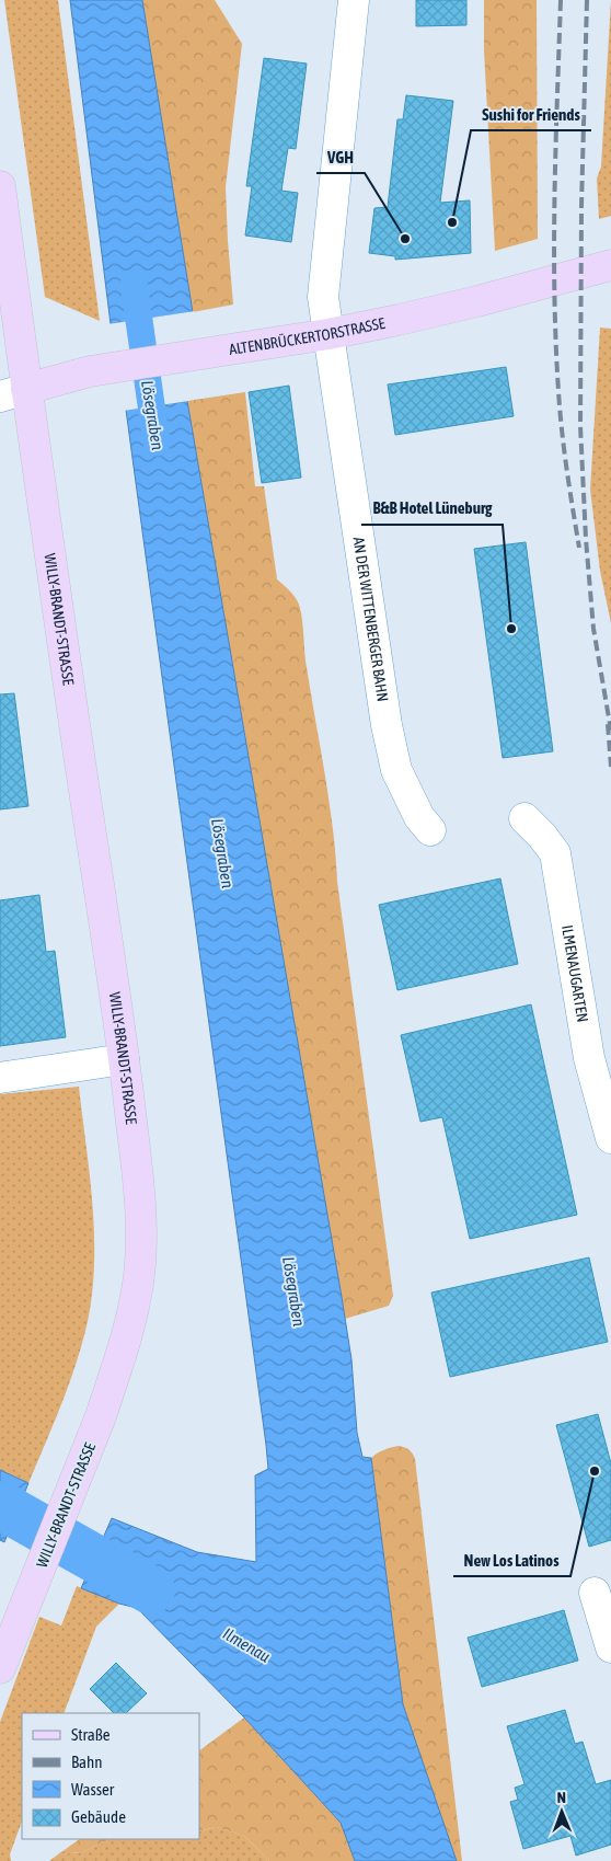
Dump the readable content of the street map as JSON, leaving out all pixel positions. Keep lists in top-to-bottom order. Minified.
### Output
{"streets":{"main road":["ALTENBRÜCKERTORSTRASSE","WILLY-BRANDT-STRASSE"],"street":["AN DER WITTENBERGER BAHN","ILMENAUGARTEN"]},"crossings":[["ALTENBRÜCKERTORSTRASSE","WILLY-BRANDT-STRASSE"],["ALTENBRÜCKERTORSTRASSE","AN DER WITTENBERGER BAHN"]],"water":["Lösegraben","Ilmenau"],"places":["Sushi for Friends","VGH","B&B Hotel Lüneburg","New Los Latinos"],"legend":["Straße","Bahn","Wasser","Gebäude"],"north":"top"}
